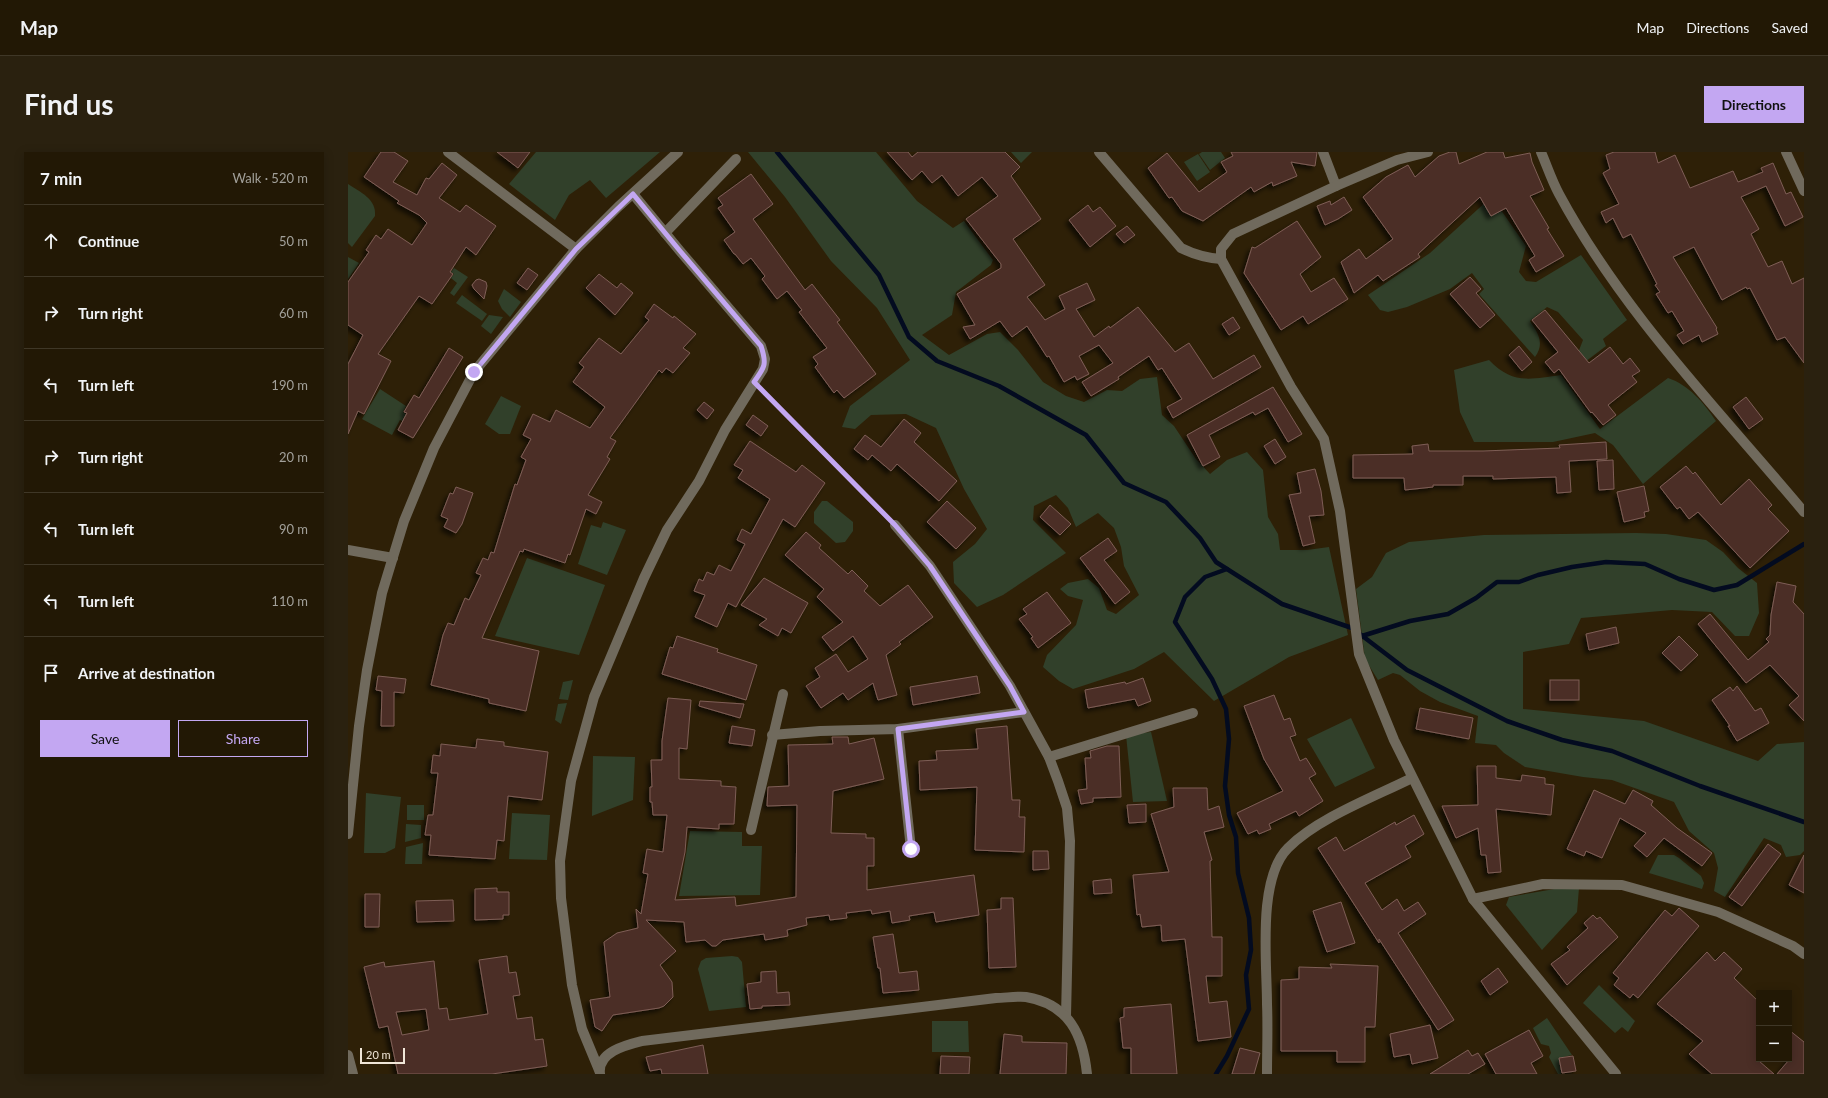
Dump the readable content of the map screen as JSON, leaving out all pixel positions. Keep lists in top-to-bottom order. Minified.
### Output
{"scale_bar":"20 m","page":{"header":"Map","nav":["Map","Directions","Saved"],"buttons":["Directions",["Save","Share"]],"title":"Find us","heading":["7 min","Walk · 520 m"],"list":[["Continue","50 m"],["Turn right","60 m"],["Turn left","190 m"],["Turn right","20 m"],["Turn left","90 m"],["Turn left","110 m"],"Arrive at destination"],"map_buttons":["+","−"],"scale":"20 m"}}
